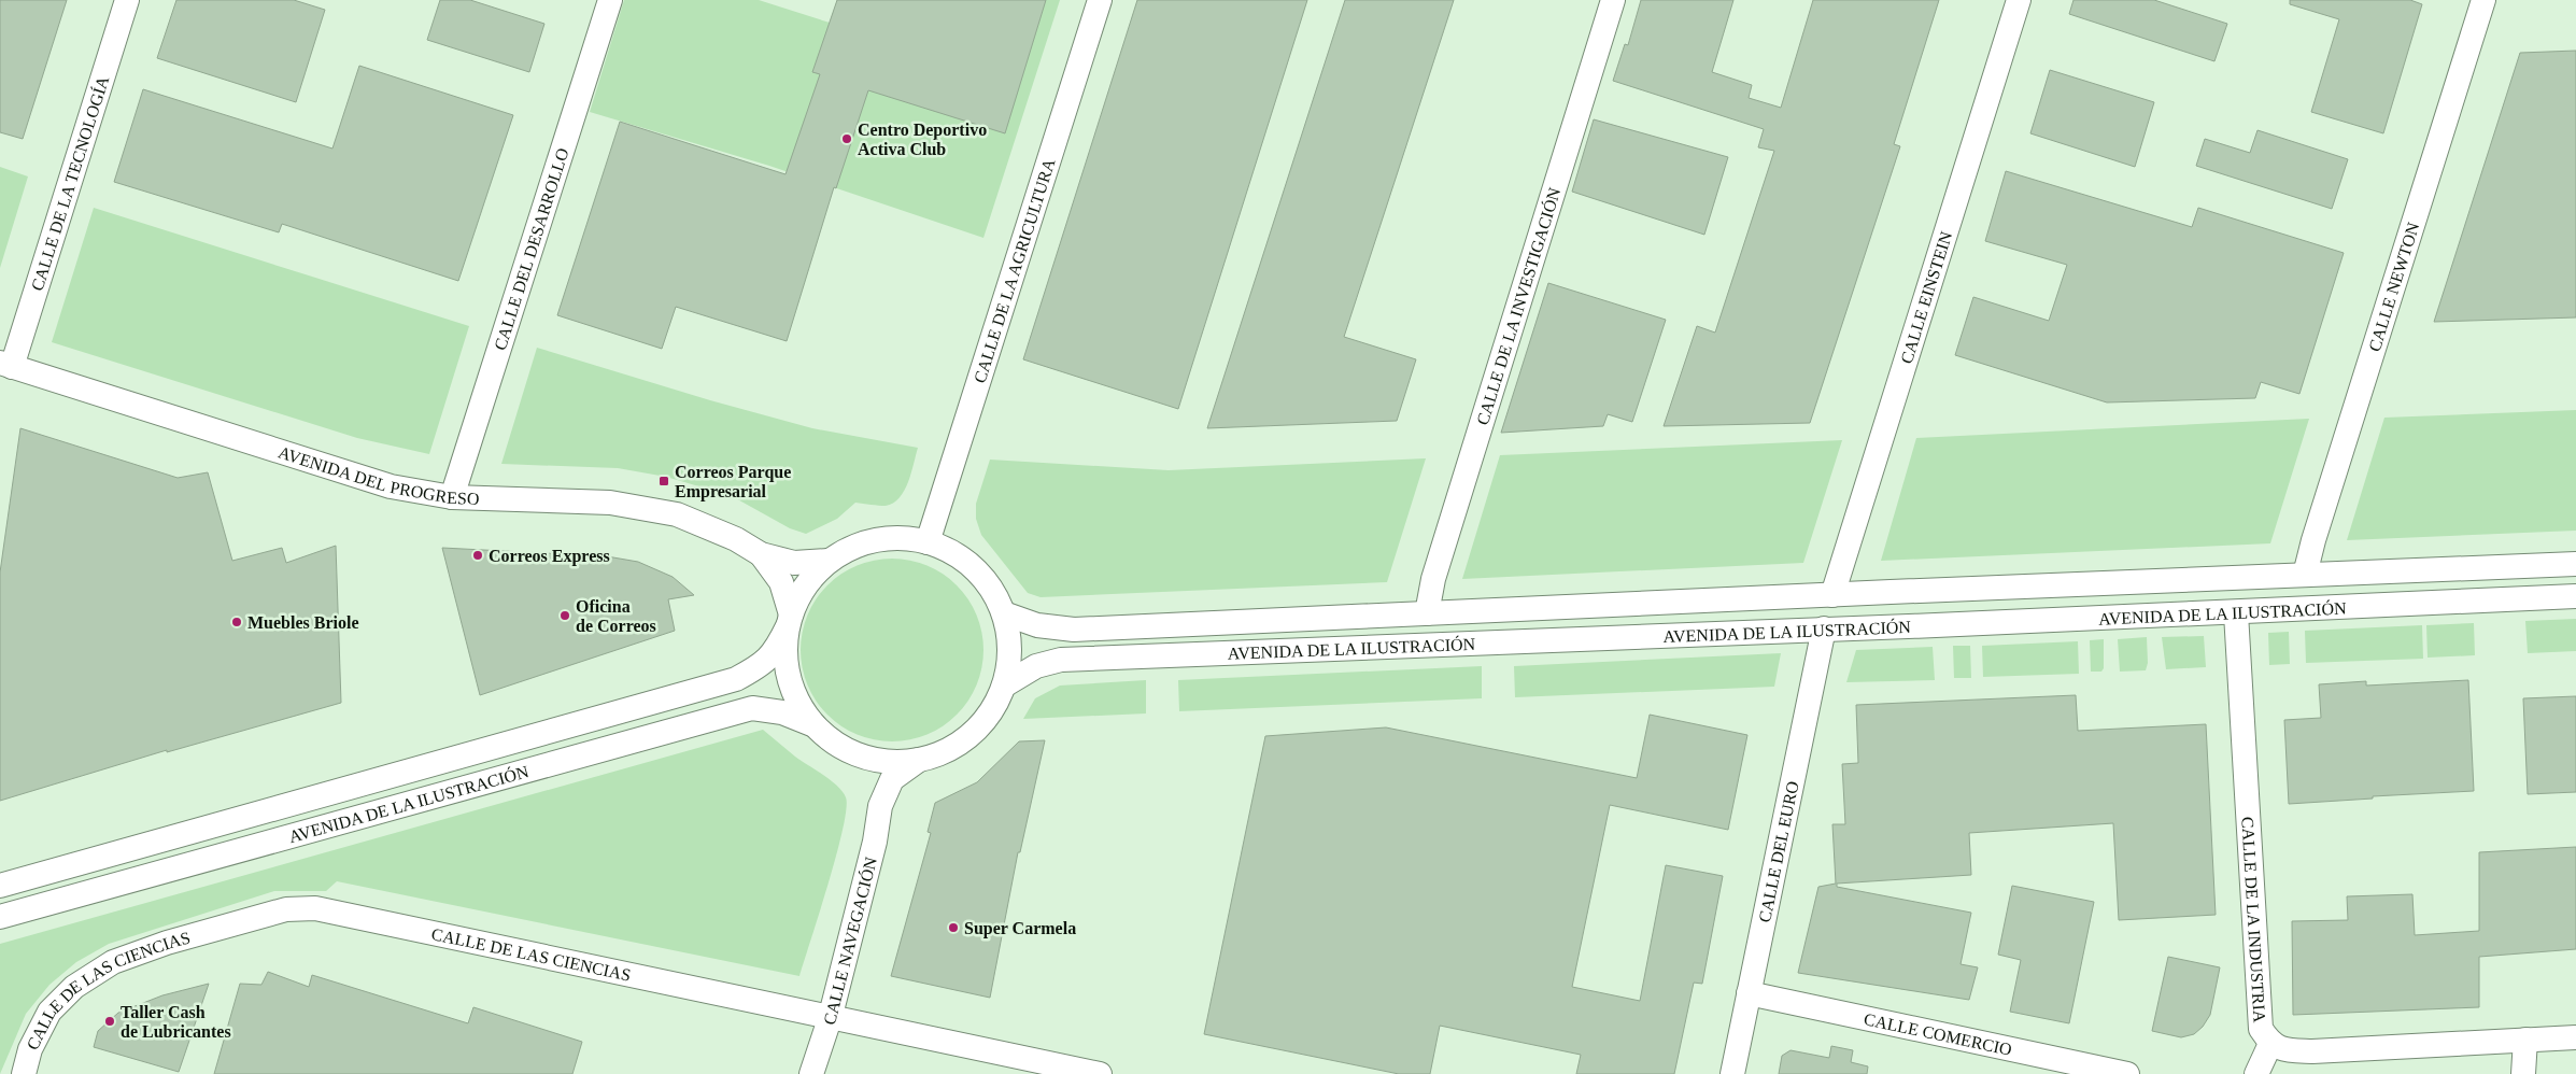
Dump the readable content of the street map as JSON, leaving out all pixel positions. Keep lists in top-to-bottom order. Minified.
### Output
{"streets":{"street":["CALLE DE LA TECNOLOGÍA","CALLE DEL DESARROLLO","CALLE DE LA AGRICULTURA","CALLE NEWTON","CALLE EINSTEIN","CALLE DE LA INVESTIGACIÓN","AVENIDA DEL PROGRESO","AVENIDA DE LA ILUSTRACIÓN","CALLE DEL EURO","CALLE DE LA INDUSTRIA","CALLE NAVEGACIÓN","CALLE DE LAS CIENCIAS","CALLE COMERCIO"]},"crossings":[["CALLE DE LA TECNOLOGÍA","AVENIDA DEL PROGRESO"],["CALLE DEL DESARROLLO","AVENIDA DEL PROGRESO"],["CALLE NEWTON","AVENIDA DE LA ILUSTRACIÓN"],["CALLE EINSTEIN","AVENIDA DE LA ILUSTRACIÓN"],["CALLE DE LA INVESTIGACIÓN","AVENIDA DE LA ILUSTRACIÓN"],["AVENIDA DEL PROGRESO","AVENIDA DE LA ILUSTRACIÓN"],["AVENIDA DE LA ILUSTRACIÓN","CALLE DEL EURO"],["AVENIDA DE LA ILUSTRACIÓN","CALLE DE LA INDUSTRIA"],["CALLE DEL EURO","CALLE COMERCIO"],["CALLE NAVEGACIÓN","CALLE DE LAS CIENCIAS"]],"places":{"other":["Centro Deportivo Activa Club","Correos Express","Oficina de Correos","Muebles Briole","Super Carmela","Taller Cash de Lubricantes"],"transit":["Correos Parque Empresarial"]}}
